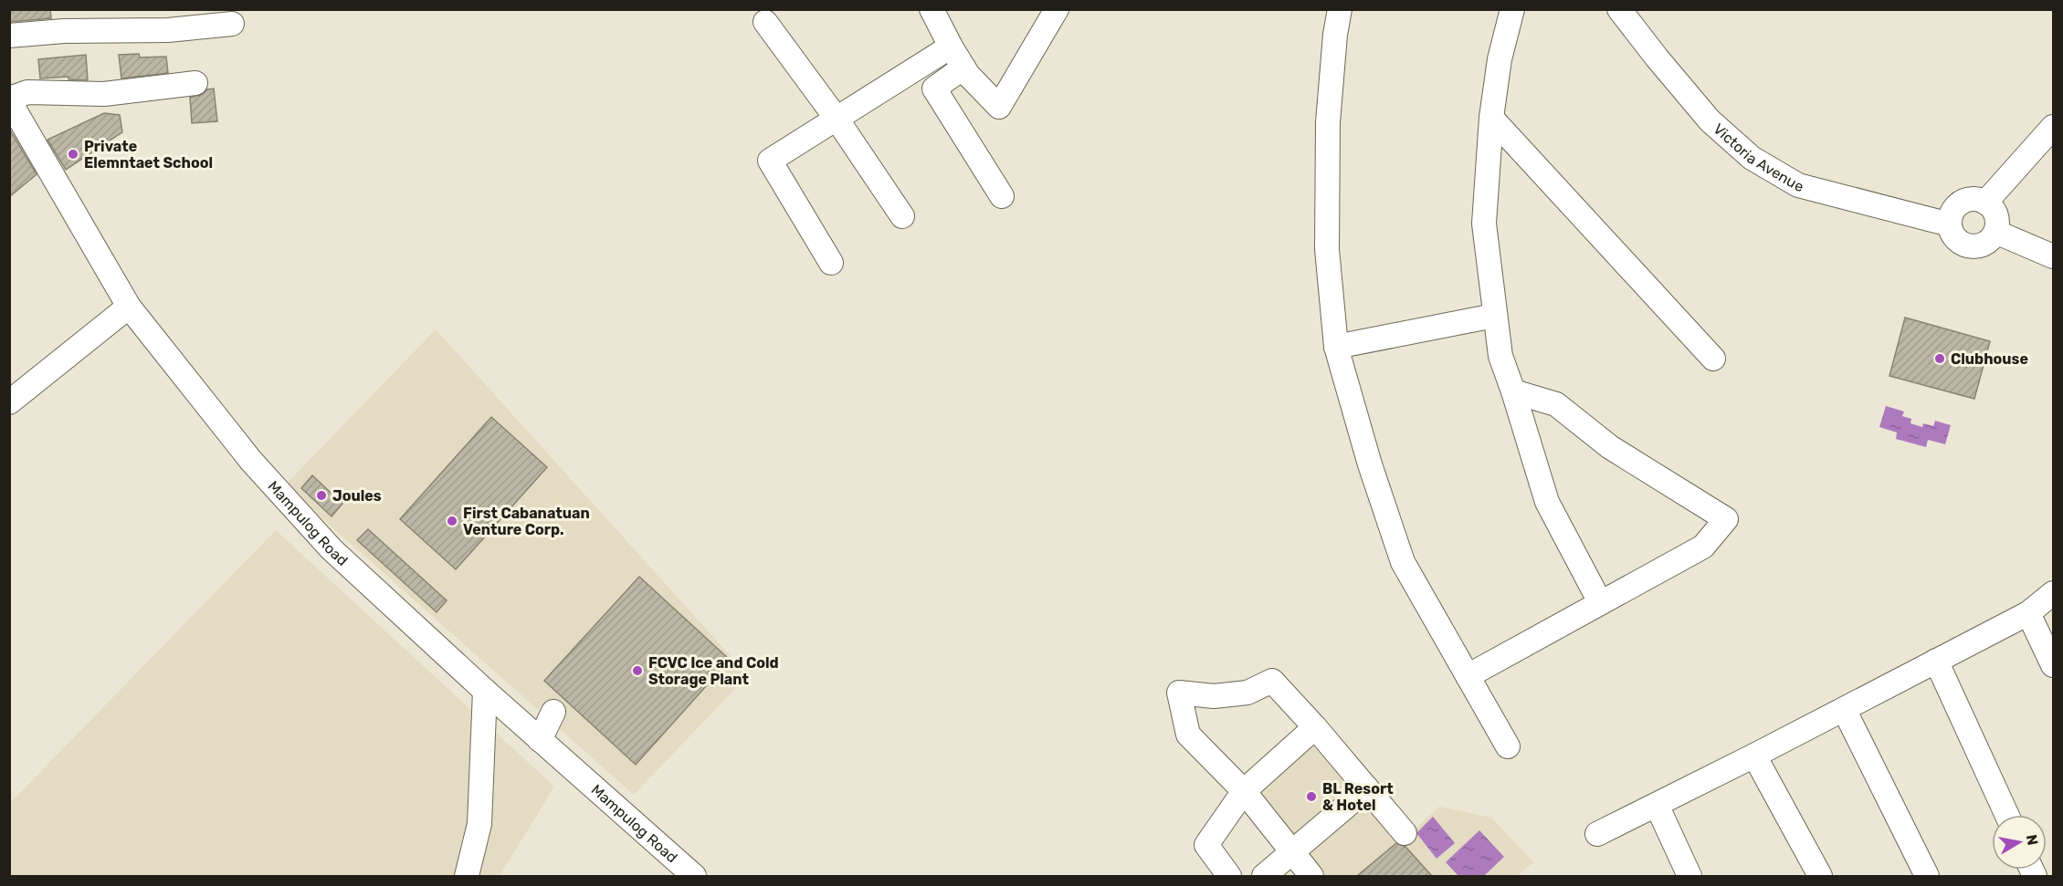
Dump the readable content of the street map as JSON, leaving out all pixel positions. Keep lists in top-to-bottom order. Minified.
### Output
{"streets":{"street":["Victoria Avenue","Mampulog Road"]},"places":["Private Elemntaet School","Clubhouse","Joules","First Cabanatuan Venture Corp.","FCVC Ice and Cold Storage Plant","BL Resort & Hotel"],"north":"right"}
